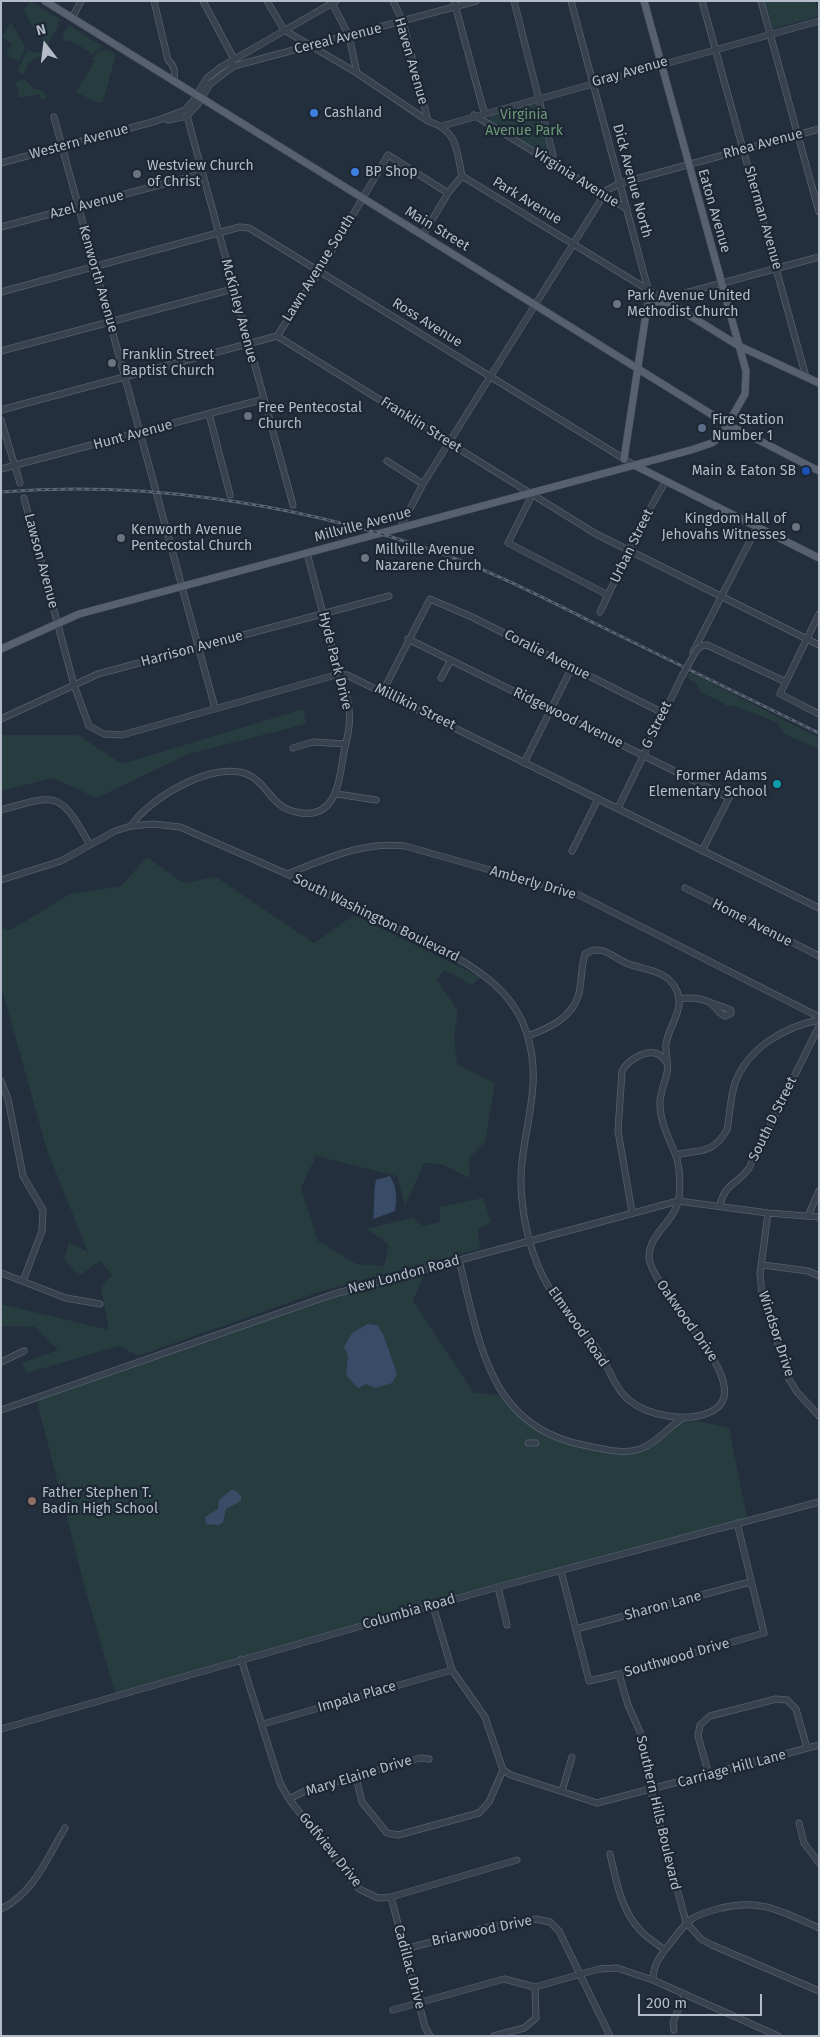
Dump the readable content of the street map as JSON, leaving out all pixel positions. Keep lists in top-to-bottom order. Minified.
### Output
{"streets":{"main road":["Dick Avenue North","Park Avenue","Eaton Avenue","Main Street","Ross Avenue","Millville Avenue"],"street":["Cereal Avenue","Haven Avenue","Gray Avenue","Western Avenue","Rhea Avenue","Virginia Avenue","Azel Avenue","Sherman Avenue","Lawn Avenue South","Kenworth Avenue","McKinley Avenue","Franklin Street","Hunt Avenue","Urban Street","Lawson Avenue","Harrison Avenue","Coralie Avenue","Hyde Park Drive","Millikin Street","Ridgewood Avenue","G Street","Amberly Drive","South Washington Boulevard","Home Avenue","South D Street","New London Road","Oakwood Drive","Elmwood Road","Windsor Drive","Sharon Lane","Columbia Road","Southwood Drive","Impala Place","Carriage Hill Lane","Mary Elaine Drive","Southern Hills Boulevard","Golfview Drive","Briarwood Drive","Cadillac Drive"]},"crossings":[["Cereal Avenue","Haven Avenue"],["Cereal Avenue","Western Avenue"],["Gray Avenue","Virginia Avenue"],["Gray Avenue","Dick Avenue North"],["Gray Avenue","Eaton Avenue"],["Gray Avenue","Sherman Avenue"],["Western Avenue","Main Street"],["Western Avenue","Kenworth Avenue"],["Western Avenue","McKinley Avenue"],["Rhea Avenue","Dick Avenue North"],["Rhea Avenue","Eaton Avenue"],["Rhea Avenue","Sherman Avenue"],["Virginia Avenue","Dick Avenue North"],["Dick Avenue North","Park Avenue"],["Dick Avenue North","Main Street"],["Dick Avenue North","Ross Avenue"],["Park Avenue","Eaton Avenue"],["Park Avenue","Sherman Avenue"],["Azel Avenue","Kenworth Avenue"],["Azel Avenue","McKinley Avenue"],["Eaton Avenue","Main Street"],["Eaton Avenue","Millville Avenue"],["Main Street","Lawn Avenue South"],["Main Street","Millville Avenue"],["Lawn Avenue South","Ross Avenue"],["Lawn Avenue South","Franklin Street"],["Kenworth Avenue","Ross Avenue"],["Kenworth Avenue","Hunt Avenue"],["Kenworth Avenue","Millville Avenue"],["Kenworth Avenue","Harrison Avenue"],["McKinley Avenue","Ross Avenue"],["McKinley Avenue","Hunt Avenue"],["Ross Avenue","Millville Avenue"],["Ross Avenue","Urban Street"],["Franklin Street","Millville Avenue"],["Franklin Street","Urban Street"],["Millville Avenue","Lawson Avenue"],["Millville Avenue","Hyde Park Drive"],["Harrison Avenue","Hyde Park Drive"],["Coralie Avenue","Ridgewood Avenue"],["Coralie Avenue","G Street"],["Hyde Park Drive","Millikin Street"],["Millikin Street","Ridgewood Avenue"],["Millikin Street","G Street"],["Ridgewood Avenue","G Street"],["Amberly Drive","South Washington Boulevard"],["South Washington Boulevard","New London Road"],["South Washington Boulevard","Elmwood Road"],["South D Street","New London Road"],["New London Road","Oakwood Drive"],["New London Road","Elmwood Road"],["New London Road","Windsor Drive"],["Oakwood Drive","Elmwood Road"],["Sharon Lane","Southwood Drive"],["Columbia Road","Golfview Drive"],["Southwood Drive","Southern Hills Boulevard"],["Impala Place","Golfview Drive"],["Carriage Hill Lane","Southern Hills Boulevard"],["Mary Elaine Drive","Golfview Drive"],["Golfview Drive","Cadillac Drive"],["Briarwood Drive","Cadillac Drive"]],"parks":["Virginia Avenue Park"],"places":["Cashland","BP Shop","Westview Church of Christ","Park Avenue United Methodist Church","Franklin Street Baptist Church","Free Pentecostal Church","Fire Station Number 1","Main & Eaton SB","Kingdom Hall of Jehovahs Witnesses","Kenworth Avenue Pentecostal Church","Millville Avenue Nazarene Church","Former Adams Elementary School","Father Stephen T. Badin High School"],"scale_bar":"200 m","north":"top"}
